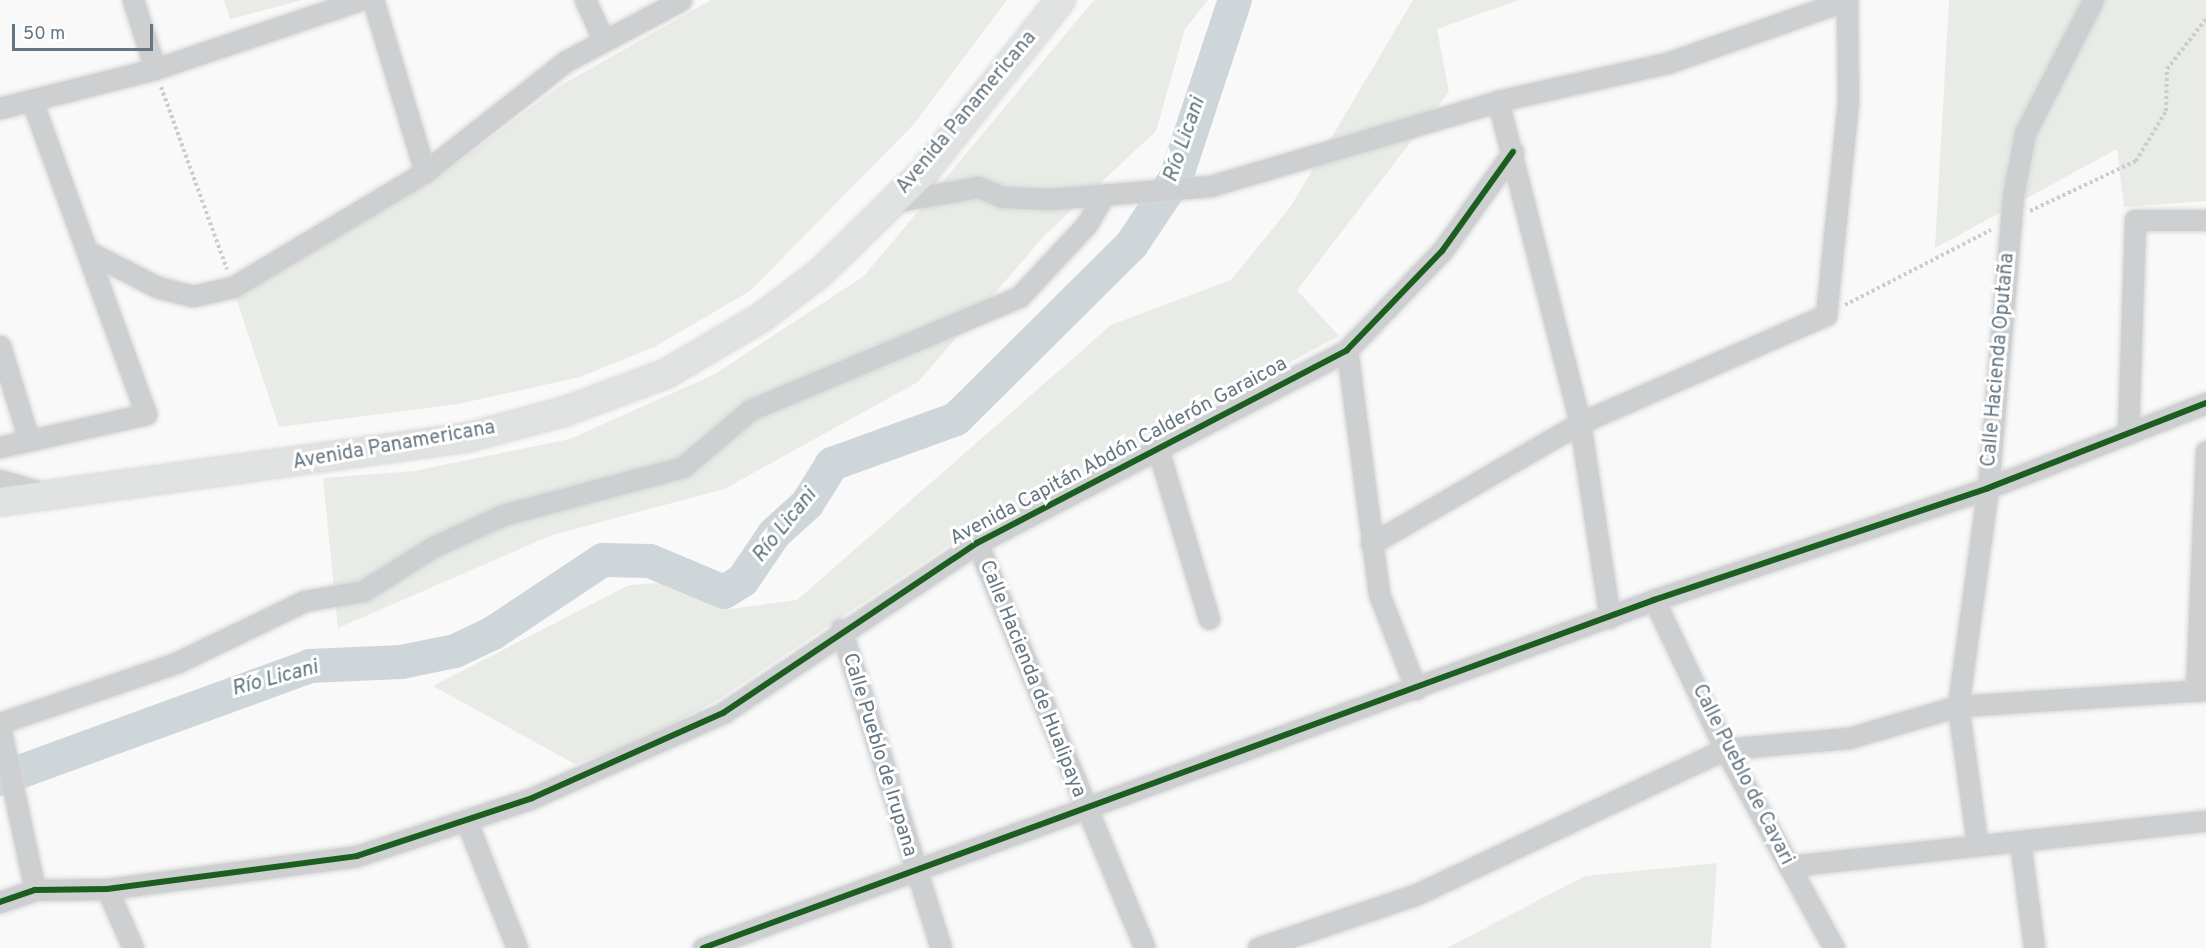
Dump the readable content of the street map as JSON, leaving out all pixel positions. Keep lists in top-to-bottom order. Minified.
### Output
{"streets":{"main road":["Avenida Panamericana"],"street":["Calle Hacienda Oputaña","Avenida Capitán Abdón Calderón Garaicoa","Calle Hacienda de Hualipaya","Calle Pueblo de Irupana","Calle Pueblo de Cavari"]},"crossings":[["Avenida Capitán Abdón Calderón Garaicoa","Calle Hacienda de Hualipaya"],["Avenida Capitán Abdón Calderón Garaicoa","Calle Pueblo de Irupana"]],"water":["Río Licani"],"scale_bar":"50 m"}
